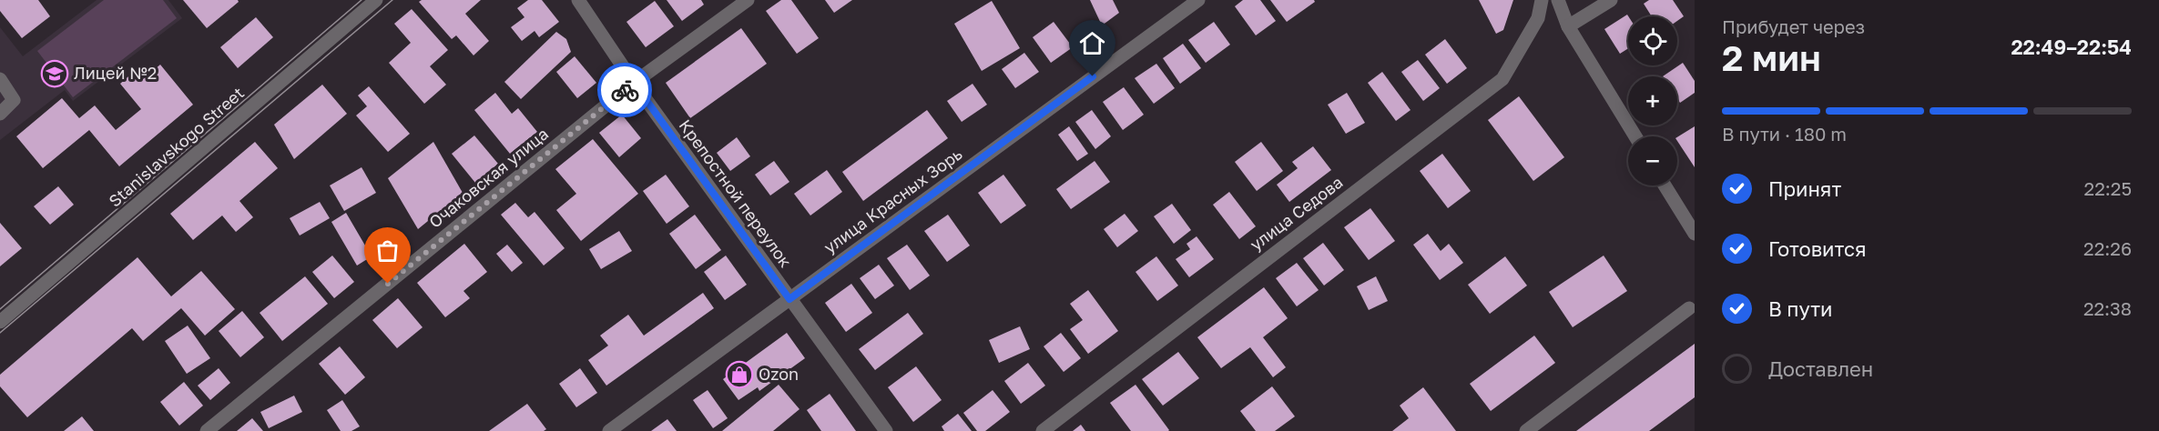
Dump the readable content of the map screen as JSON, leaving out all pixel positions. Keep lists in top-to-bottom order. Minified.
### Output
{"streets":{"street":["Stanislavskogo Street","Очаковская улица","Крепостной переулок","улица Красных Зорь","улица Седова"]},"crossings":[["Очаковская улица","Крепостной переулок"],["Крепостной переулок","улица Красных Зорь"]],"places":{"school or university":["Лицей №2"],"shop":["Ozon"]},"page":{"heading":["2 мин","Прибудет через","22:49–22:54"],"map_buttons":["+","−"],"bar":"В пути · 180 m","list":[["Принят","22:25"],["Готовится","22:26"],["В пути","22:38"],"Доставлен"]}}
